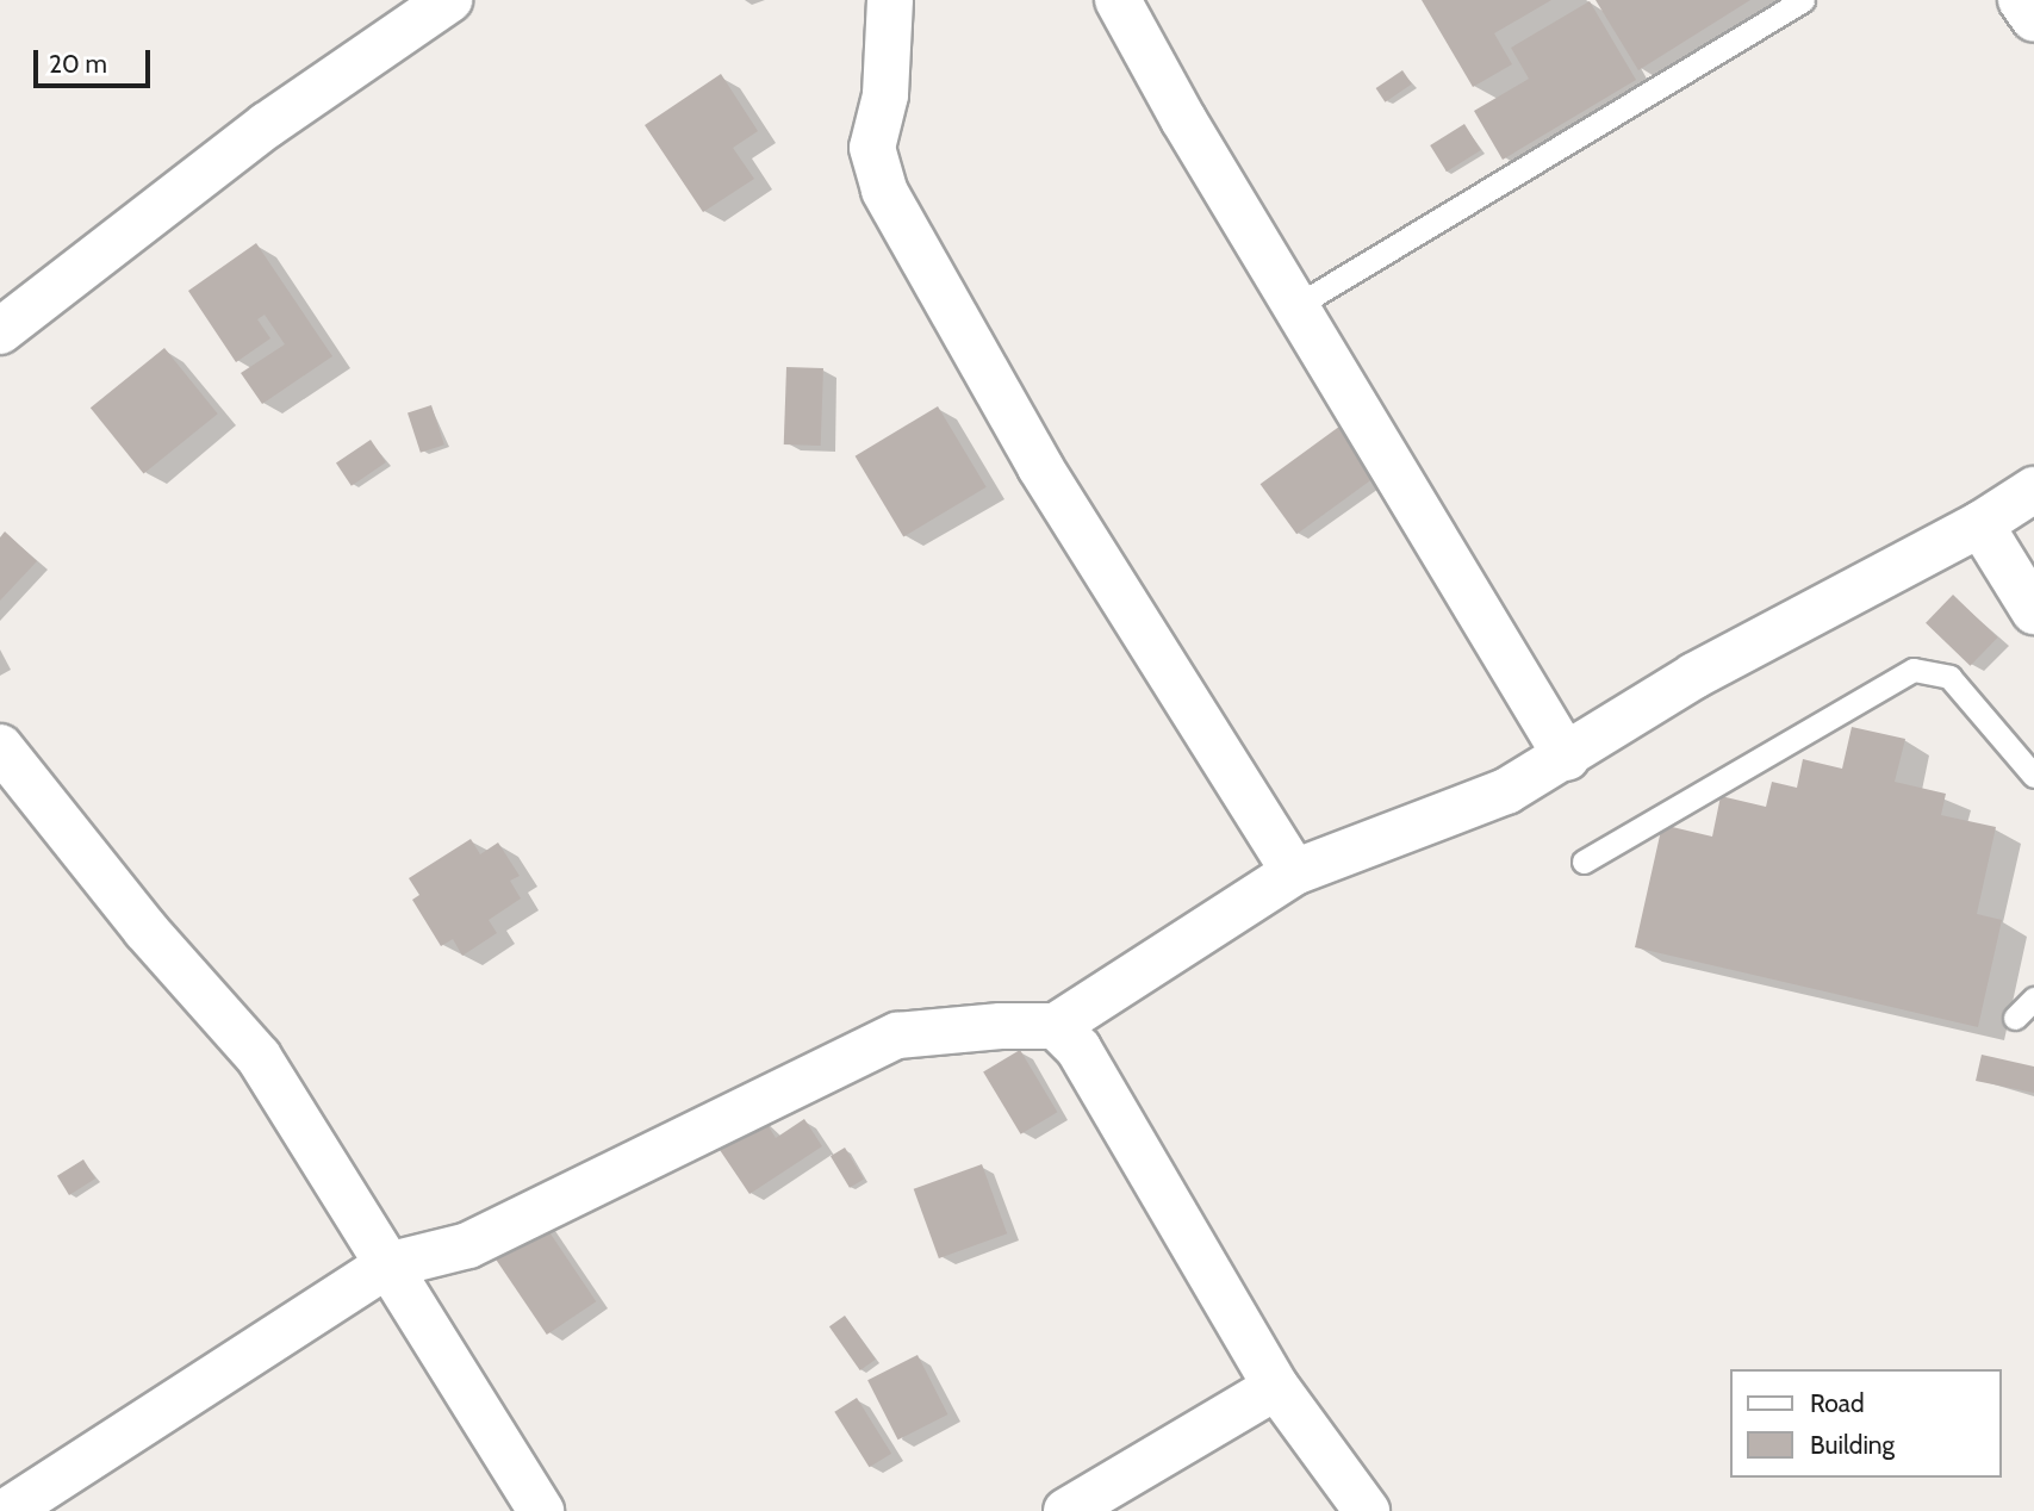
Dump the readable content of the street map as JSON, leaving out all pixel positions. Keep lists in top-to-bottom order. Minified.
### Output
{"legend":["Road","Building"],"scale_bar":"20 m"}
